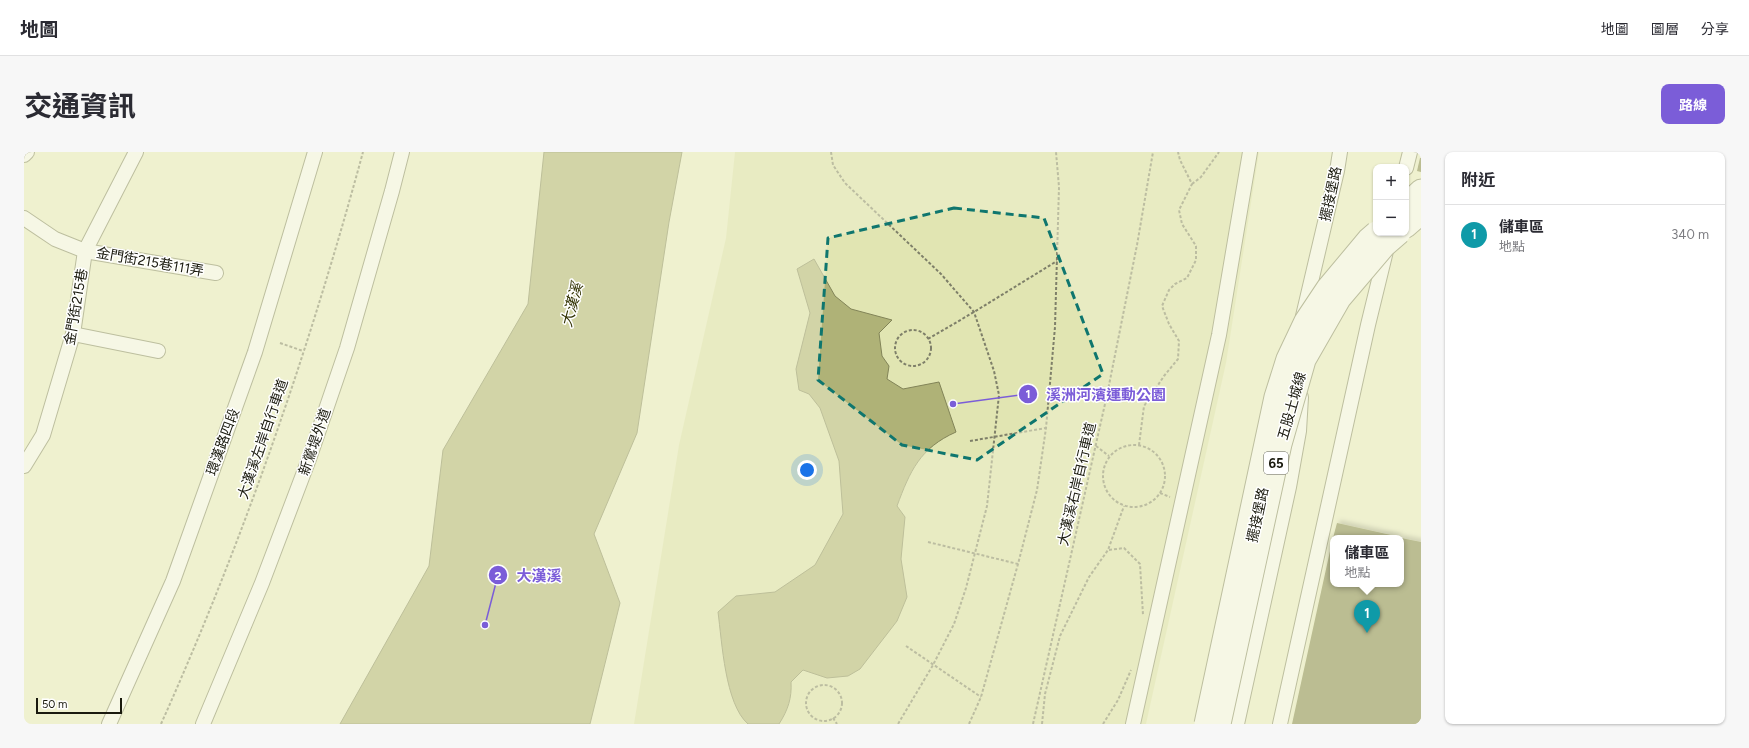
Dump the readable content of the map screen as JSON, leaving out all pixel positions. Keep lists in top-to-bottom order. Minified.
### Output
{"streets":{"highway":["五股土城線","65"],"street":["擺接堡路","金門街215巷111弄","金門街215巷","環漢路四段","新鶯堤外道"],"path":["大漢溪左岸自行車道","大漢溪右岸自行車道"]},"crossings":[["金門街215巷111弄","金門街215巷"]],"water":["大漢溪"],"places":["溪洲河濱運動公園","大漢溪"],"scale_bar":"50 m","page":{"header":"地圖","nav":["地圖","圖層","分享"],"title":"交通資訊","buttons":"路線","heading":"附近","map_buttons":["+","−"],"list":[{"mark":"1","name":"儲車區","note":"地點","value":"340 m"}],"popup":["儲車區","地點"],"pins":"1","scale":"50 m"}}
